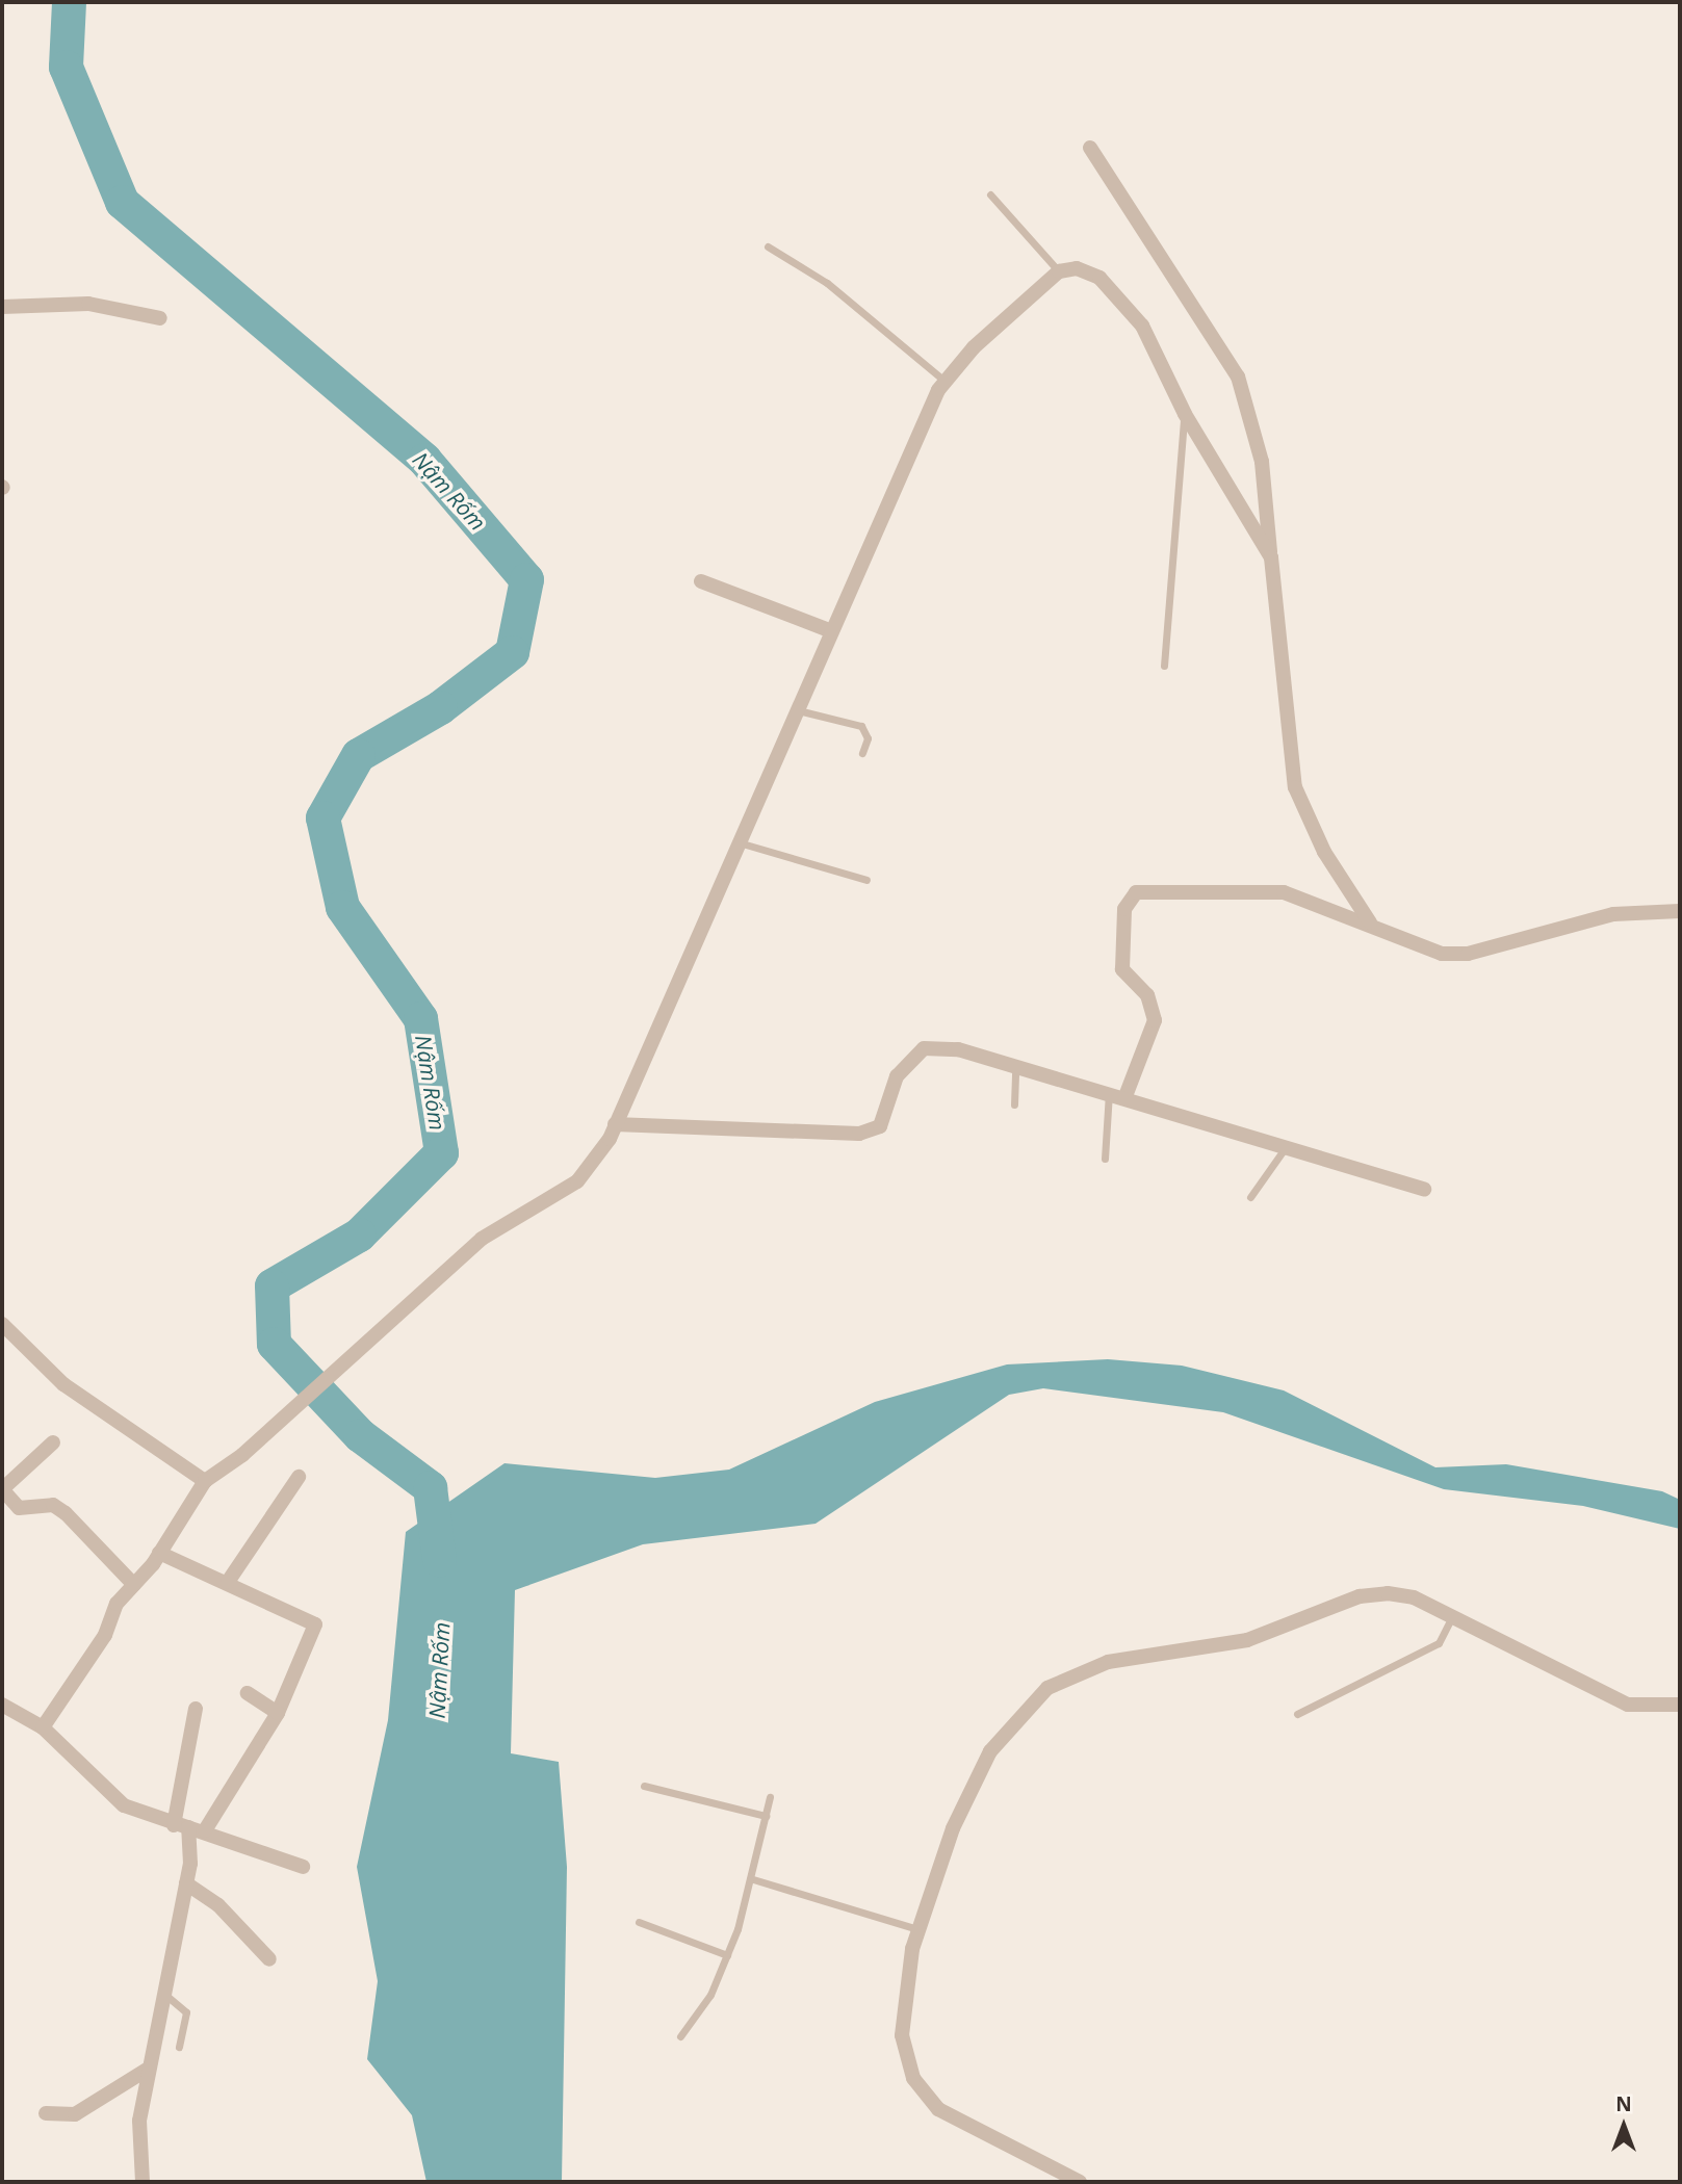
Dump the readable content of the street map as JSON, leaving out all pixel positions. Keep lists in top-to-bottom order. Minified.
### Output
{"water":["Nậm Rốm"],"north":"top"}
